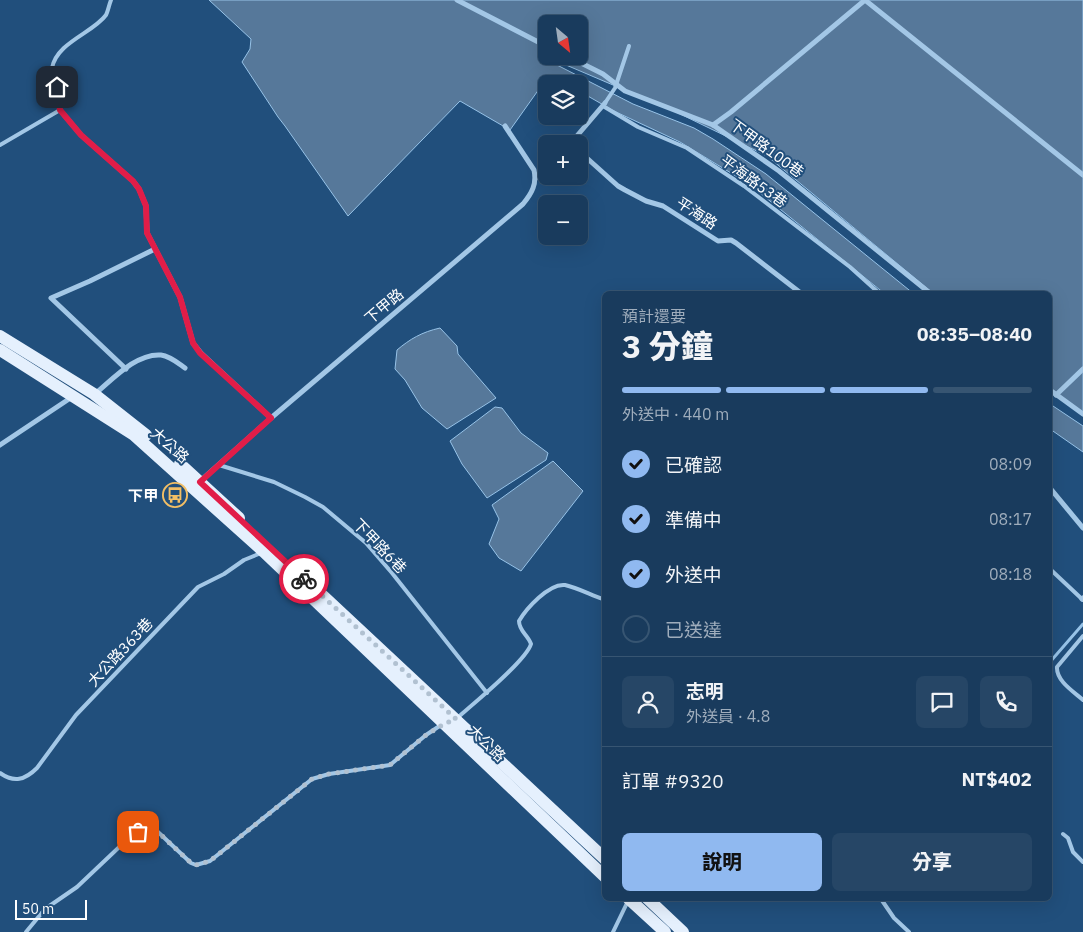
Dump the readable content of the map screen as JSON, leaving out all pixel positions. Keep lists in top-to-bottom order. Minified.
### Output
{"streets":{"main road":["大公路"],"street":["下甲路100巷","平海路","下甲路"],"lane":["平海路53巷","下甲路6巷","大公路363巷"]},"crossings":[["下甲路","大公路"],["下甲路","下甲路6巷"],["大公路","大公路363巷"]],"places":{"bus stop":["下甲"]},"scale_bar":"50 m","north":"bottom right","page":{"map_buttons":["+","−"],"heading":["3 分鐘","預計還要","08:35–08:40"],"panel":["志明","外送員 · 4.8","訂單 #9320","NT$402"],"bar":"外送中 · 440 m","list":[["已確認","08:09"],["準備中","08:17"],["外送中","08:18"],"已送達"],"buttons":["說明","分享"],"scale":"50 m"}}
